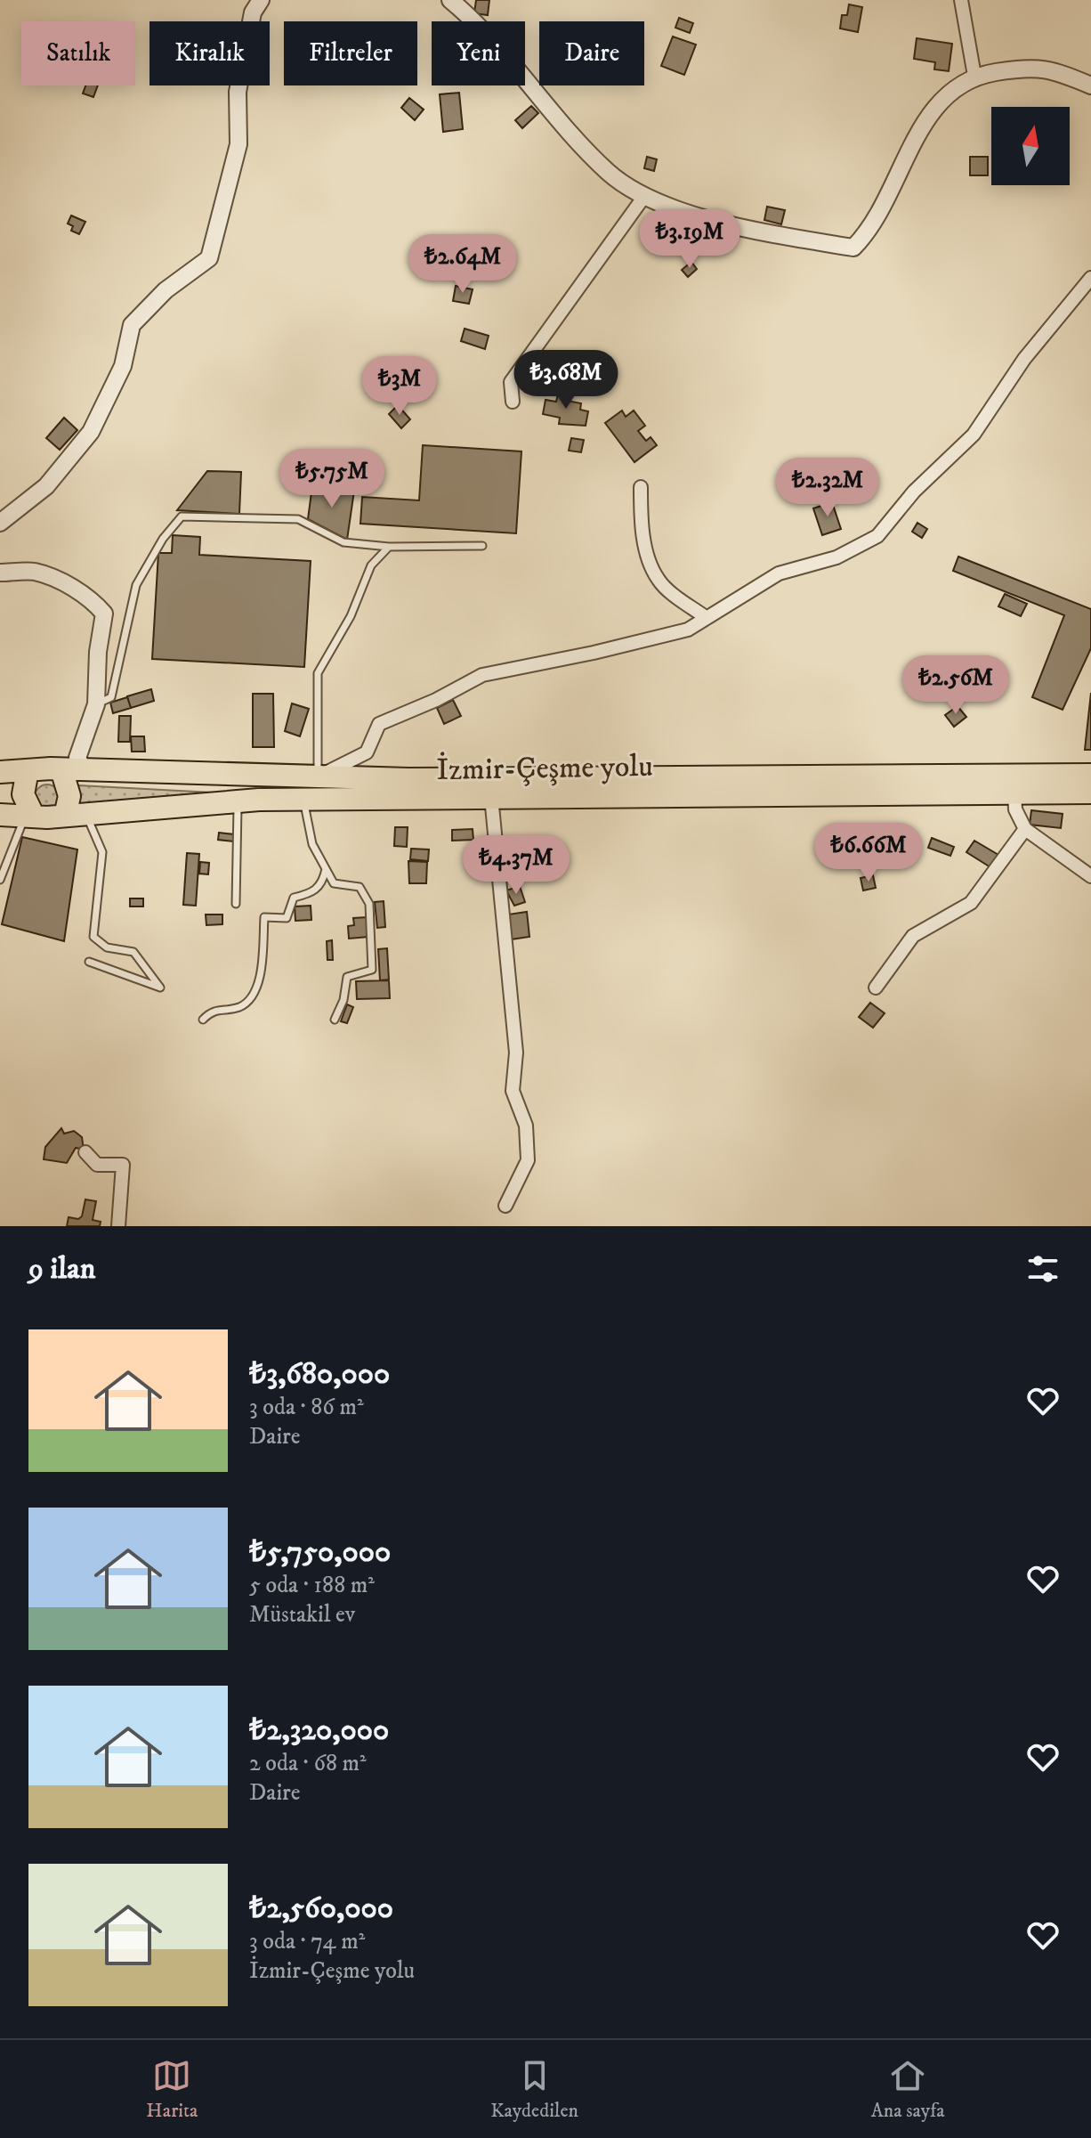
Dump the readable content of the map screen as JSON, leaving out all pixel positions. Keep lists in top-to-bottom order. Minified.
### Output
{"streets":{"highway":["İzmir-Çeşme yolu"]},"north":"top","page":{"chip":["Satılık","Kiralık","Filtreler","Yeni","Daire"],"price":["₺3.19M","₺2.64M","₺3.68M","₺3M","₺5.75M","₺2.32M","₺2.56M","₺6.66M","₺4.37M"],"heading":"9 ilan","list":[{"name":"₺3,680,000","note":"3 oda · 86 m² · Daire"},{"name":"₺5,750,000","note":"5 oda · 188 m² · Müstakil ev"},{"name":"₺2,320,000","note":"2 oda · 68 m² · Daire"},{"name":"₺2,560,000","note":"3 oda · 74 m² · İzmir-Çeşme yolu"}],"tabs":["Harita","Kaydedilen","Ana sayfa"]}}
